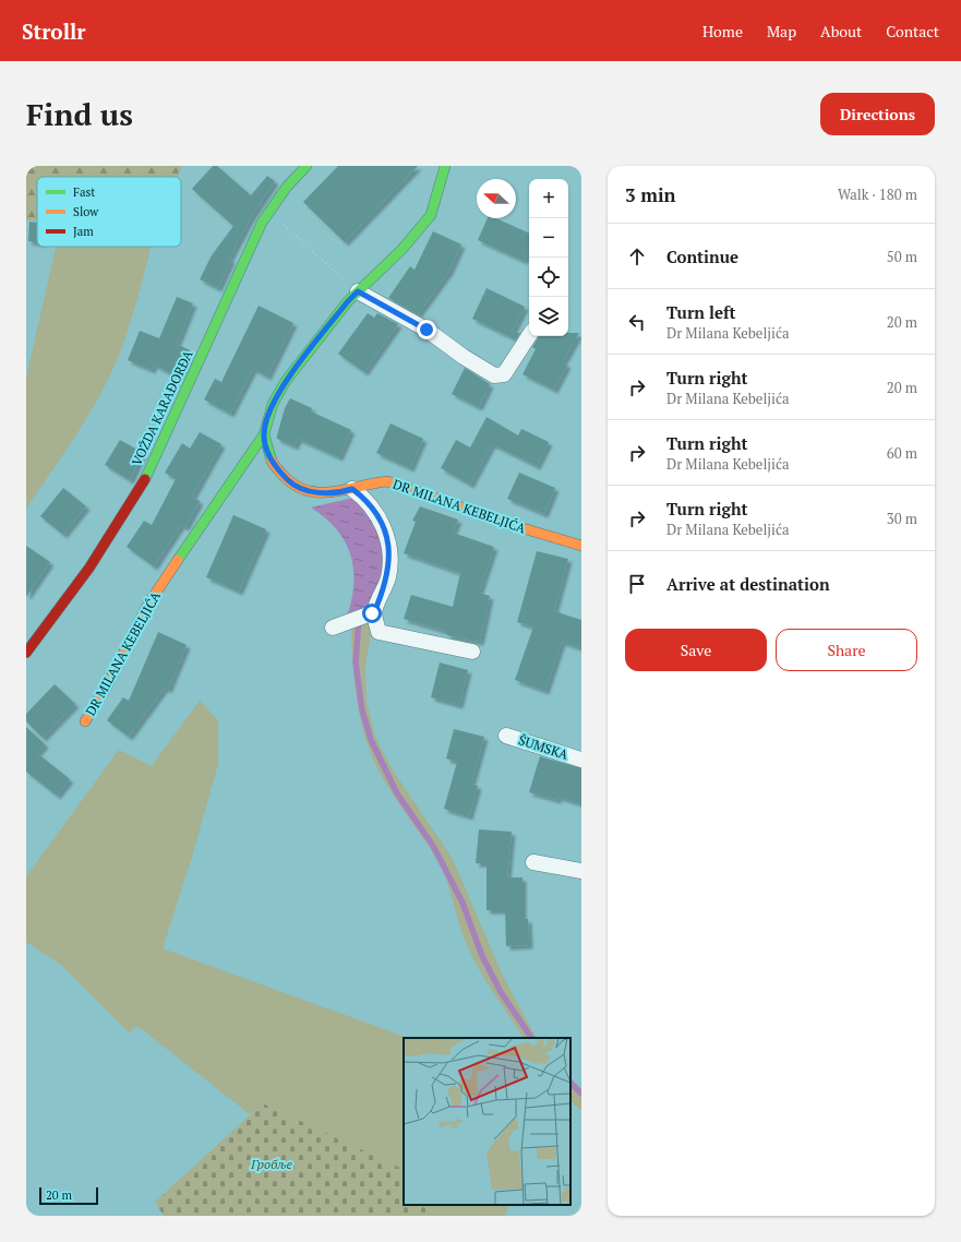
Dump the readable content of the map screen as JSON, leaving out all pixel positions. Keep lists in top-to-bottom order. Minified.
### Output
{"streets":{"street":["VOŽDA KARAĐORĐA","DR MILANA KEBELJIĆA","ŠUMSKA"]},"parks":["Гробље"],"legend":["Fast","Slow","Jam"],"scale_bar":"20 m","north":"left","page":{"header":"Strollr","nav":["Home","Map","About","Contact"],"buttons":["Directions",["Save","Share"]],"title":"Find us","heading":["3 min","Walk · 180 m"],"map_buttons":["+","−"],"list":[["Continue","50 m"],["Turn left","Dr Milana Kebeljića","20 m"],["Turn right","Dr Milana Kebeljića","20 m"],["Turn right","Dr Milana Kebeljića","60 m"],["Turn right","Dr Milana Kebeljića","30 m"],"Arrive at destination"],"scale":"20 m"}}
